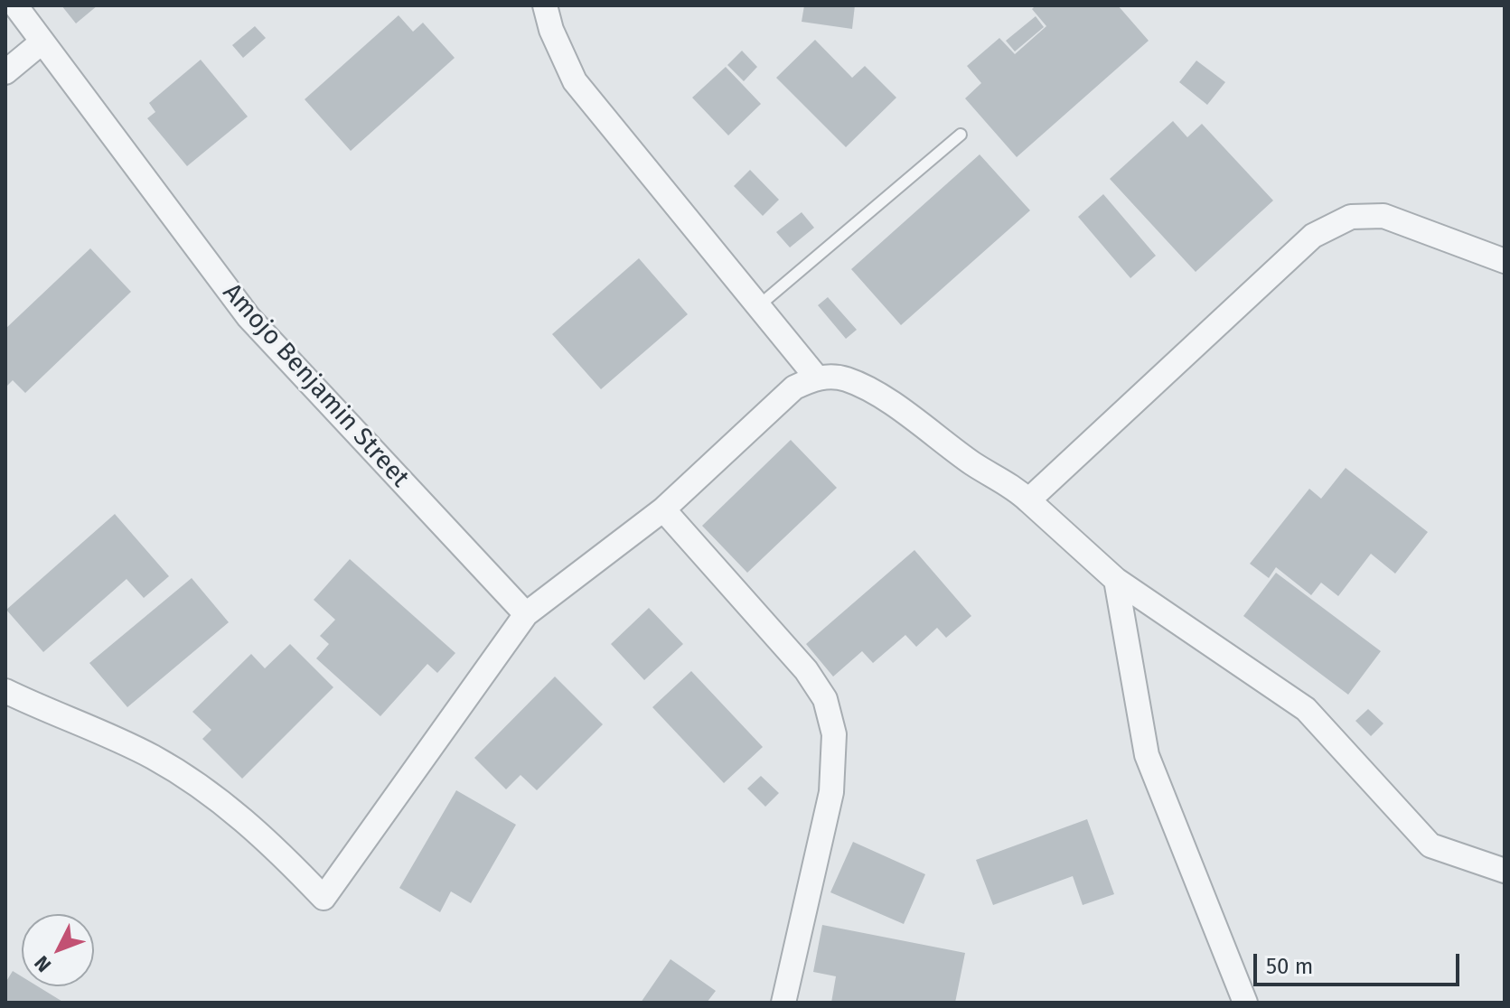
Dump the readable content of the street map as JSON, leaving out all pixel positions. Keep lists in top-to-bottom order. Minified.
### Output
{"streets":{"street":["Amojo Benjamin Street"]},"scale_bar":"50 m","north":"bottom left"}
